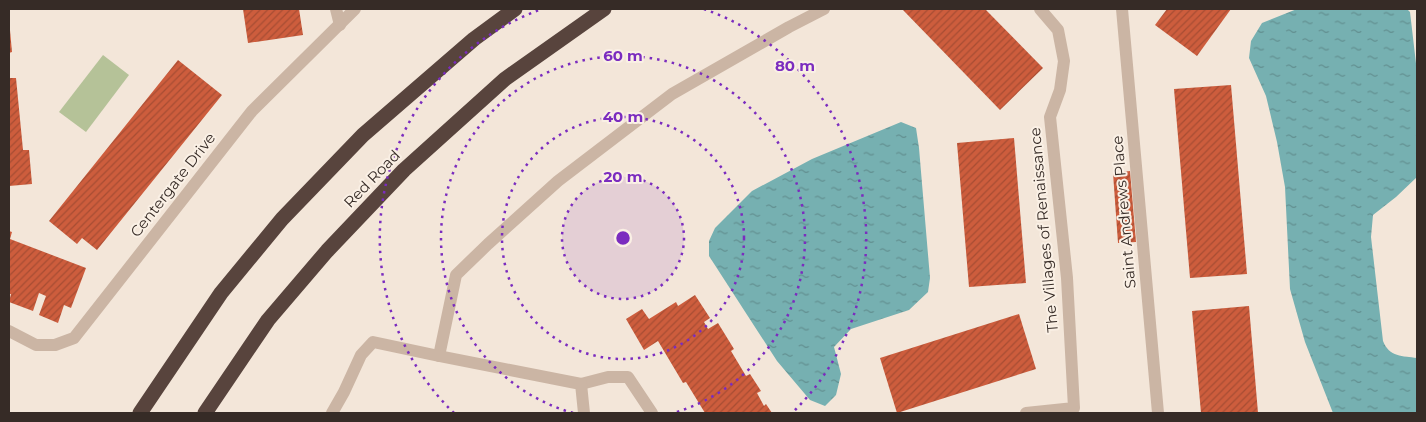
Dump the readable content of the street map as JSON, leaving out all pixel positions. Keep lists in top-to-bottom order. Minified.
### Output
{"streets":{"highway":["Red Road"],"street":["Centergate Drive","Saint Andrews Place","The Villages of Renaissance"]},"rings":["60 m","80 m","40 m","20 m"]}
